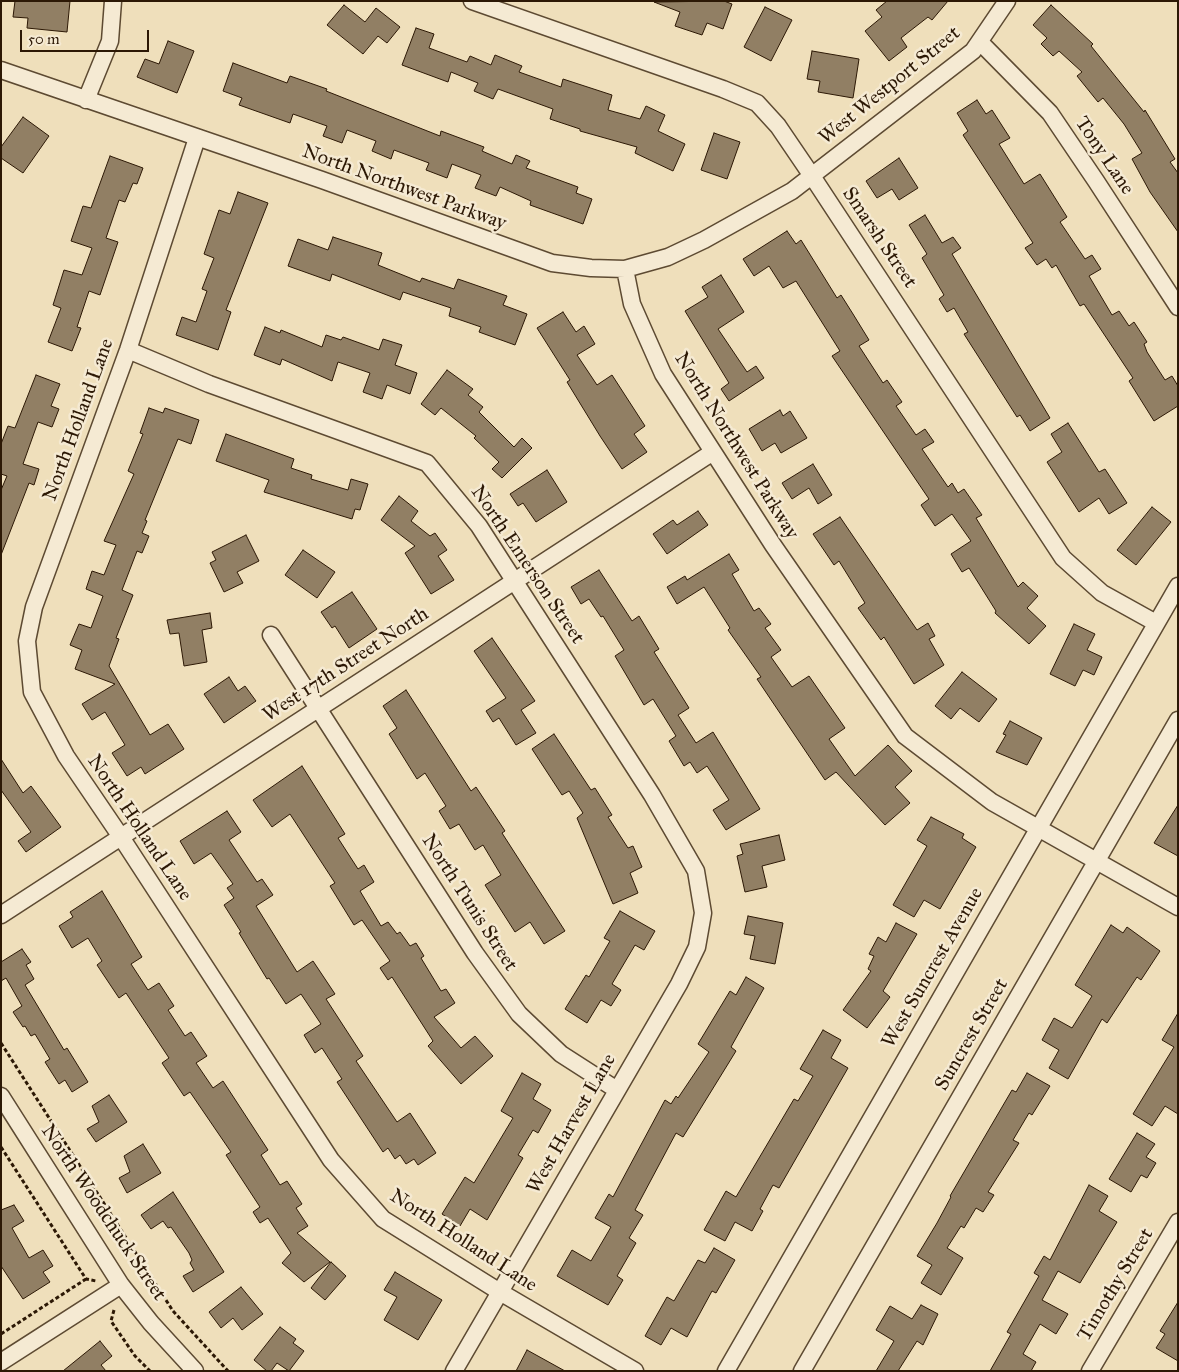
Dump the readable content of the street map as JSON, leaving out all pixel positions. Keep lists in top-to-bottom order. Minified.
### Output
{"streets":{"street":["West Westport Street","Tony Lane","North Northwest Parkway","Smarsh Street","North Holland Lane","North Emerson Street","West 17th Street North","North Tunis Street","West Suncrest Avenue","Suncrest Street","West Harvest Lane","North Woodchuck Street","Timothy Street"]},"crossings":[["West Westport Street","Tony Lane"],["West Westport Street","North Northwest Parkway"],["West Westport Street","Smarsh Street"],["North Northwest Parkway","North Holland Lane"],["North Northwest Parkway","West 17th Street North"],["North Northwest Parkway","West Suncrest Avenue"],["North Northwest Parkway","Suncrest Street"],["Smarsh Street","West Suncrest Avenue"],["North Holland Lane","North Emerson Street"],["North Holland Lane","West 17th Street North"],["North Holland Lane","West Harvest Lane"],["North Emerson Street","West 17th Street North"],["North Emerson Street","West Harvest Lane"],["West 17th Street North","North Tunis Street"],["North Tunis Street","West Harvest Lane"]],"scale_bar":"50 m"}
